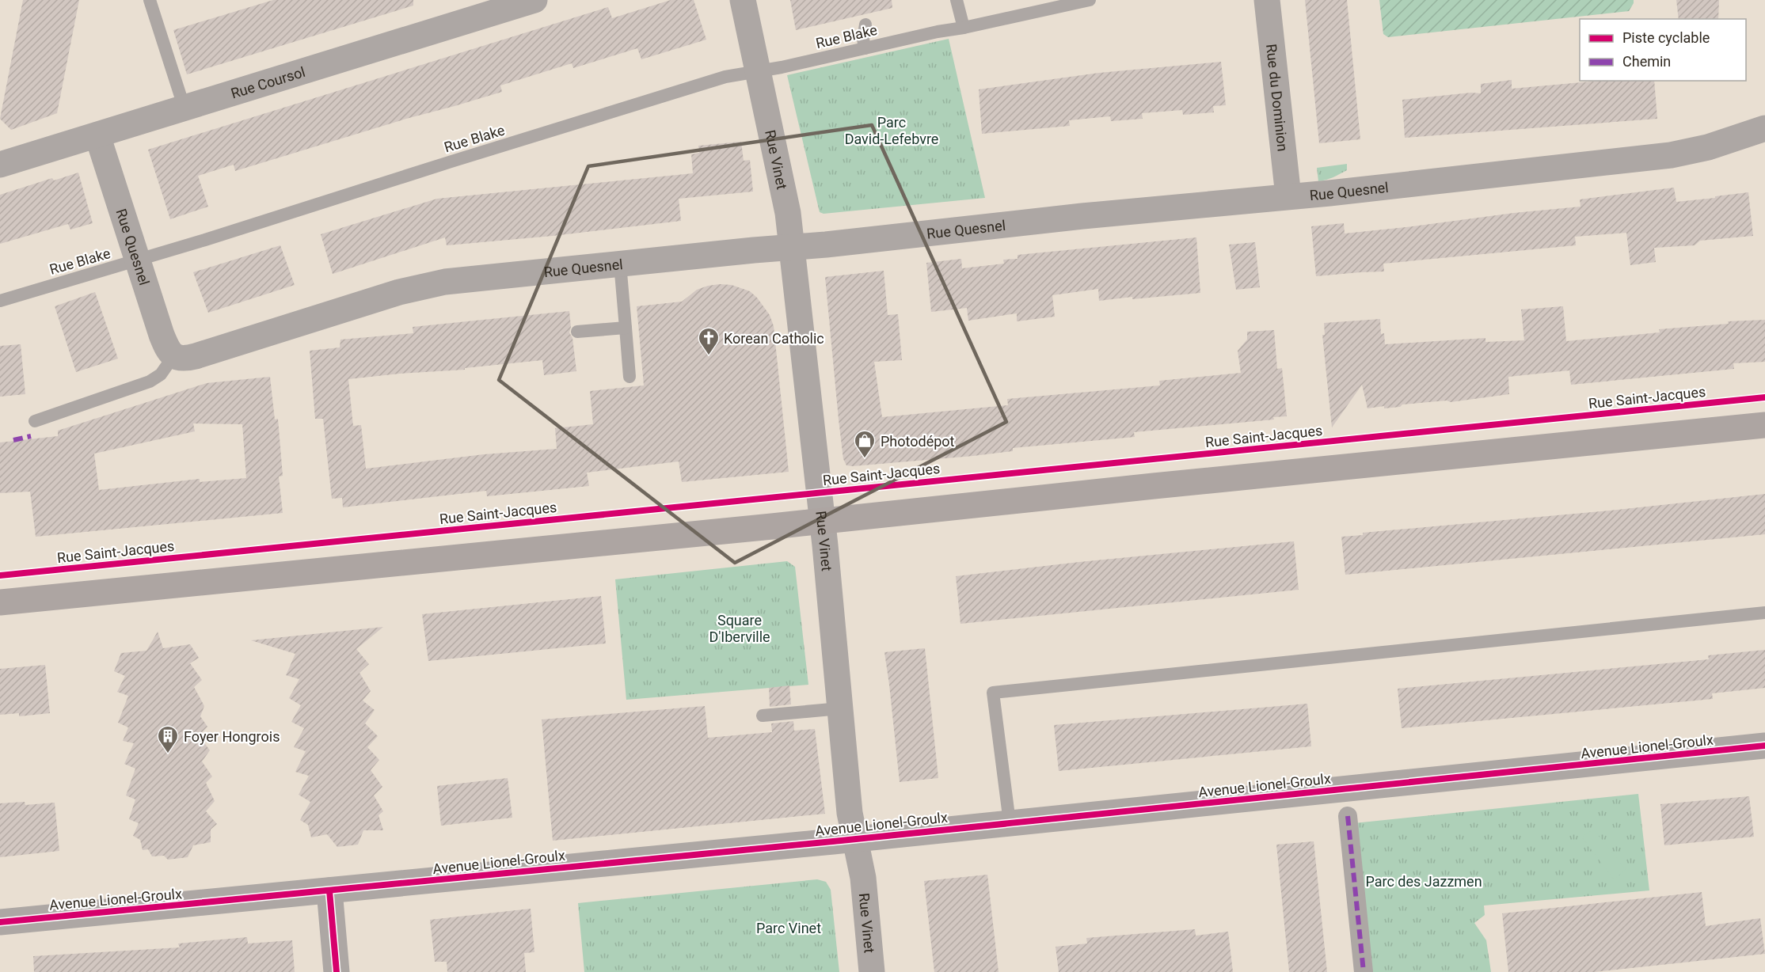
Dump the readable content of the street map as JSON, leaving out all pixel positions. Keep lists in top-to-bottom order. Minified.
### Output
{"streets":{"street":["Rue Coursol","Rue du Dominion","Rue Vinet","Rue Quesnel","Avenue Lionel-Groulx"],"lane":["Rue Blake"],"cycle path":["Rue Saint-Jacques"]},"crossings":[["Rue Blake","Rue Vinet"],["Rue Blake","Rue Quesnel"],["Rue Coursol","Rue Quesnel"],["Rue du Dominion","Rue Quesnel"],["Rue Vinet","Rue Quesnel"],["Rue Vinet","Avenue Lionel-Groulx"]],"parks":["Parc David-Lefebvre","Square D'Iberville","Parc des Jazzmen","Parc Vinet"],"places":{"church":["Korean Catholic"],"shop":["Photodépot"],"building":["Foyer Hongrois"]},"legend":["Piste cyclable","Chemin"]}
